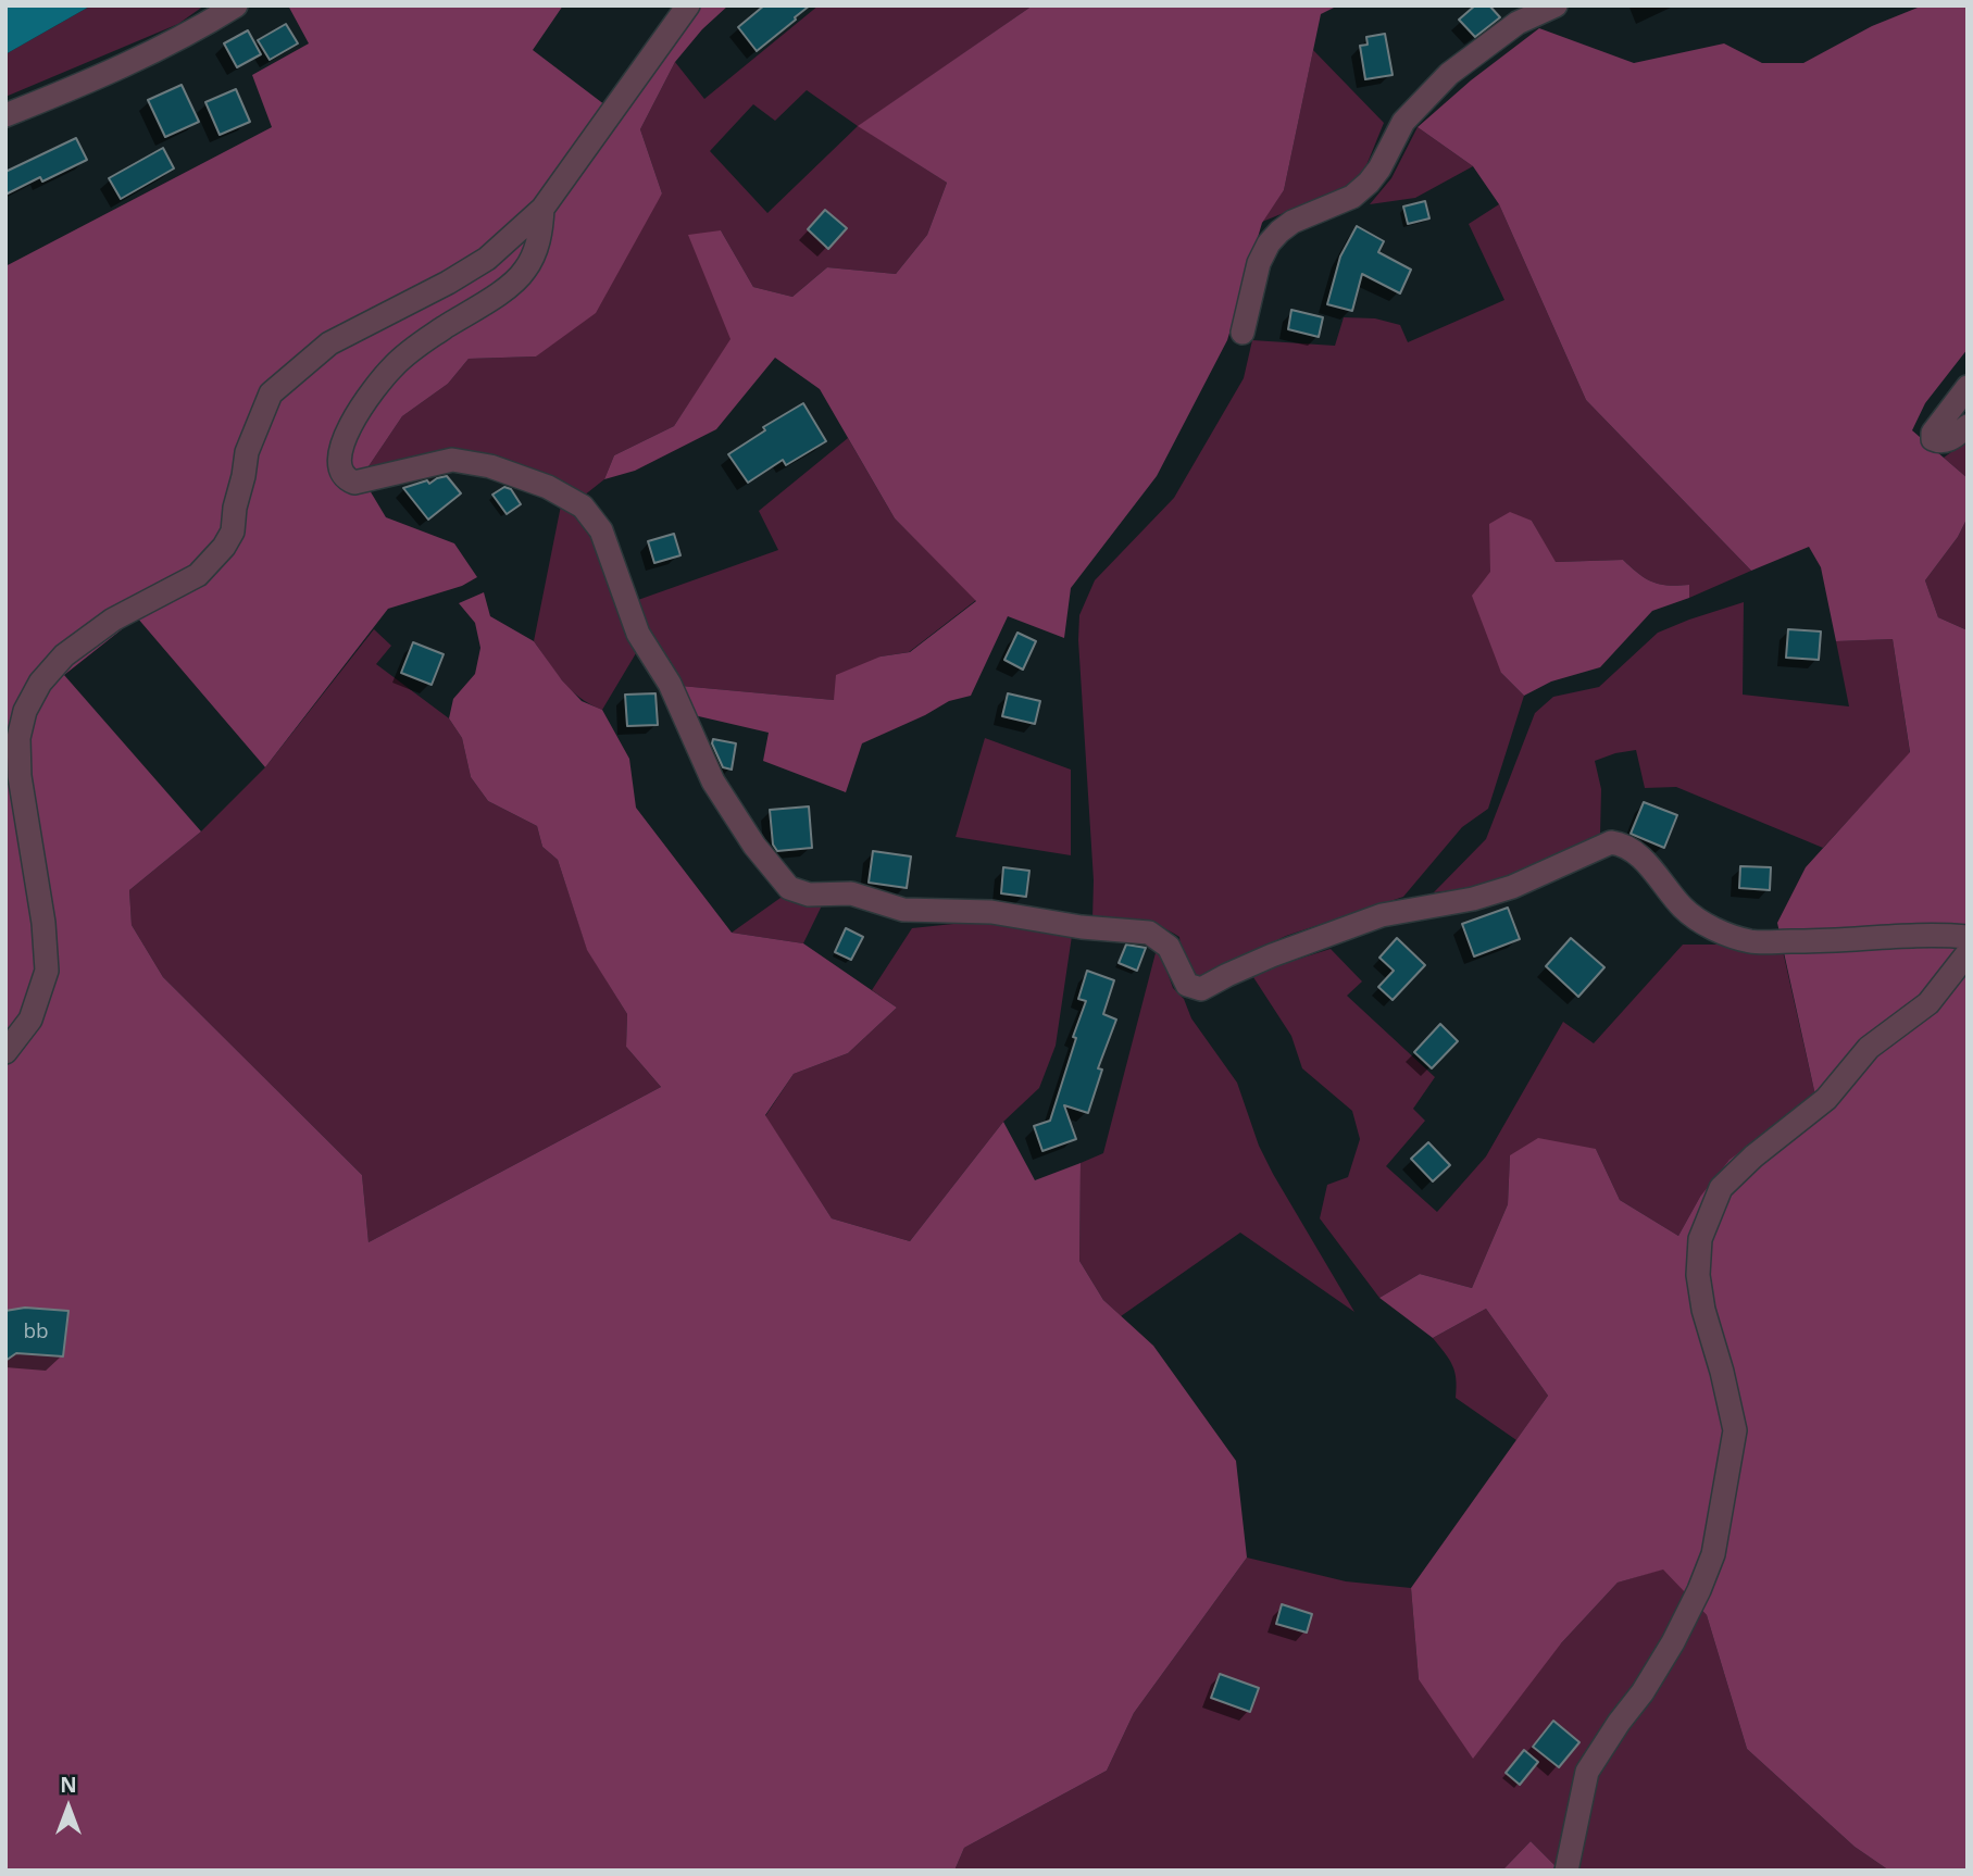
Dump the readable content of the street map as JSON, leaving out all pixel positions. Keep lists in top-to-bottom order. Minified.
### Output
{"house_numbers":["bb"],"north":"top"}
